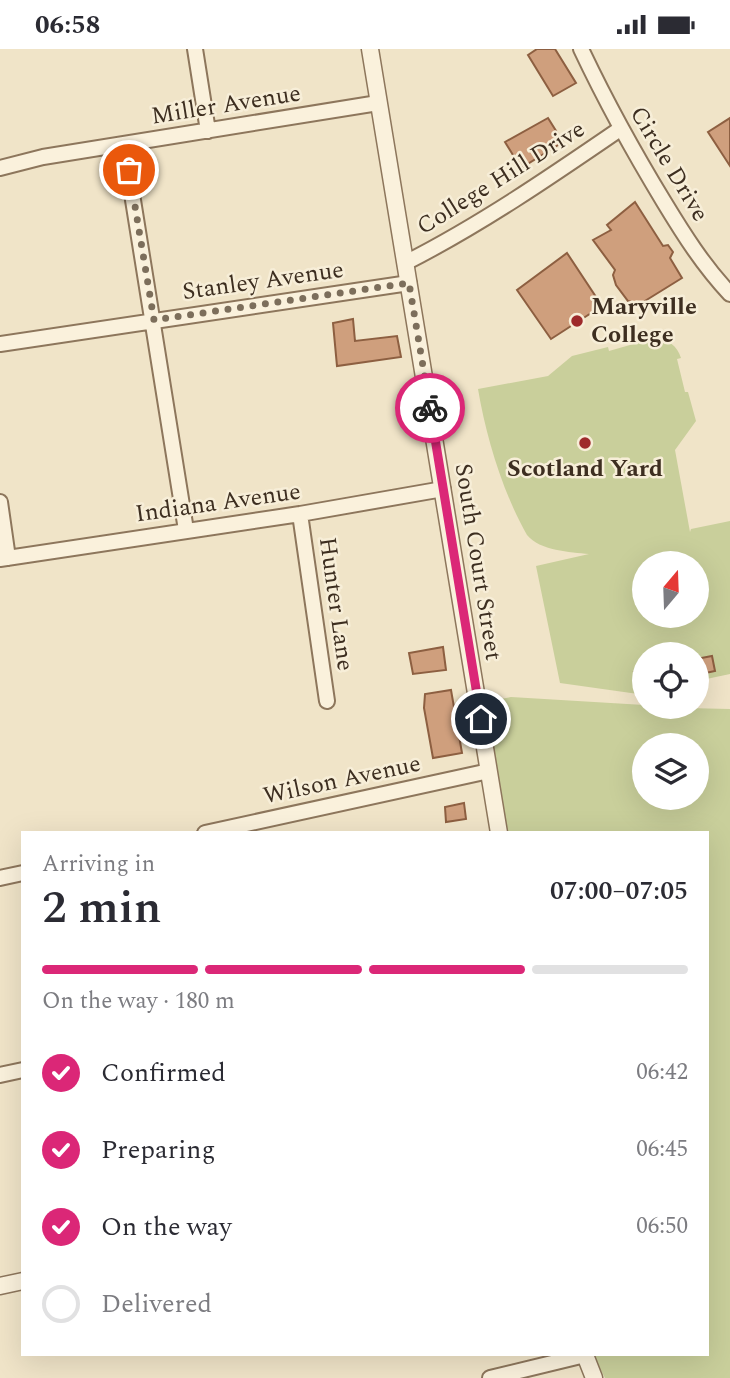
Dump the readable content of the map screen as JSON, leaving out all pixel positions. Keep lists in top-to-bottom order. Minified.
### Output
{"streets":{"street":["Miller Avenue","Circle Drive","College Hill Drive","Stanley Avenue","Indiana Avenue","South Court Street","Hunter Lane","Wilson Avenue"]},"crossings":[["Miller Avenue","South Court Street"],["Circle Drive","College Hill Drive"],["College Hill Drive","South Court Street"],["Stanley Avenue","South Court Street"],["Indiana Avenue","South Court Street"],["Indiana Avenue","Hunter Lane"],["South Court Street","Wilson Avenue"]],"places":["Maryville College","Scotland Yard"],"north":"top","page":{"status":"06:58","heading":["2 min","Arriving in","07:00–07:05"],"bar":"On the way · 180 m","list":[["Confirmed","06:42"],["Preparing","06:45"],["On the way","06:50"],"Delivered"]}}
